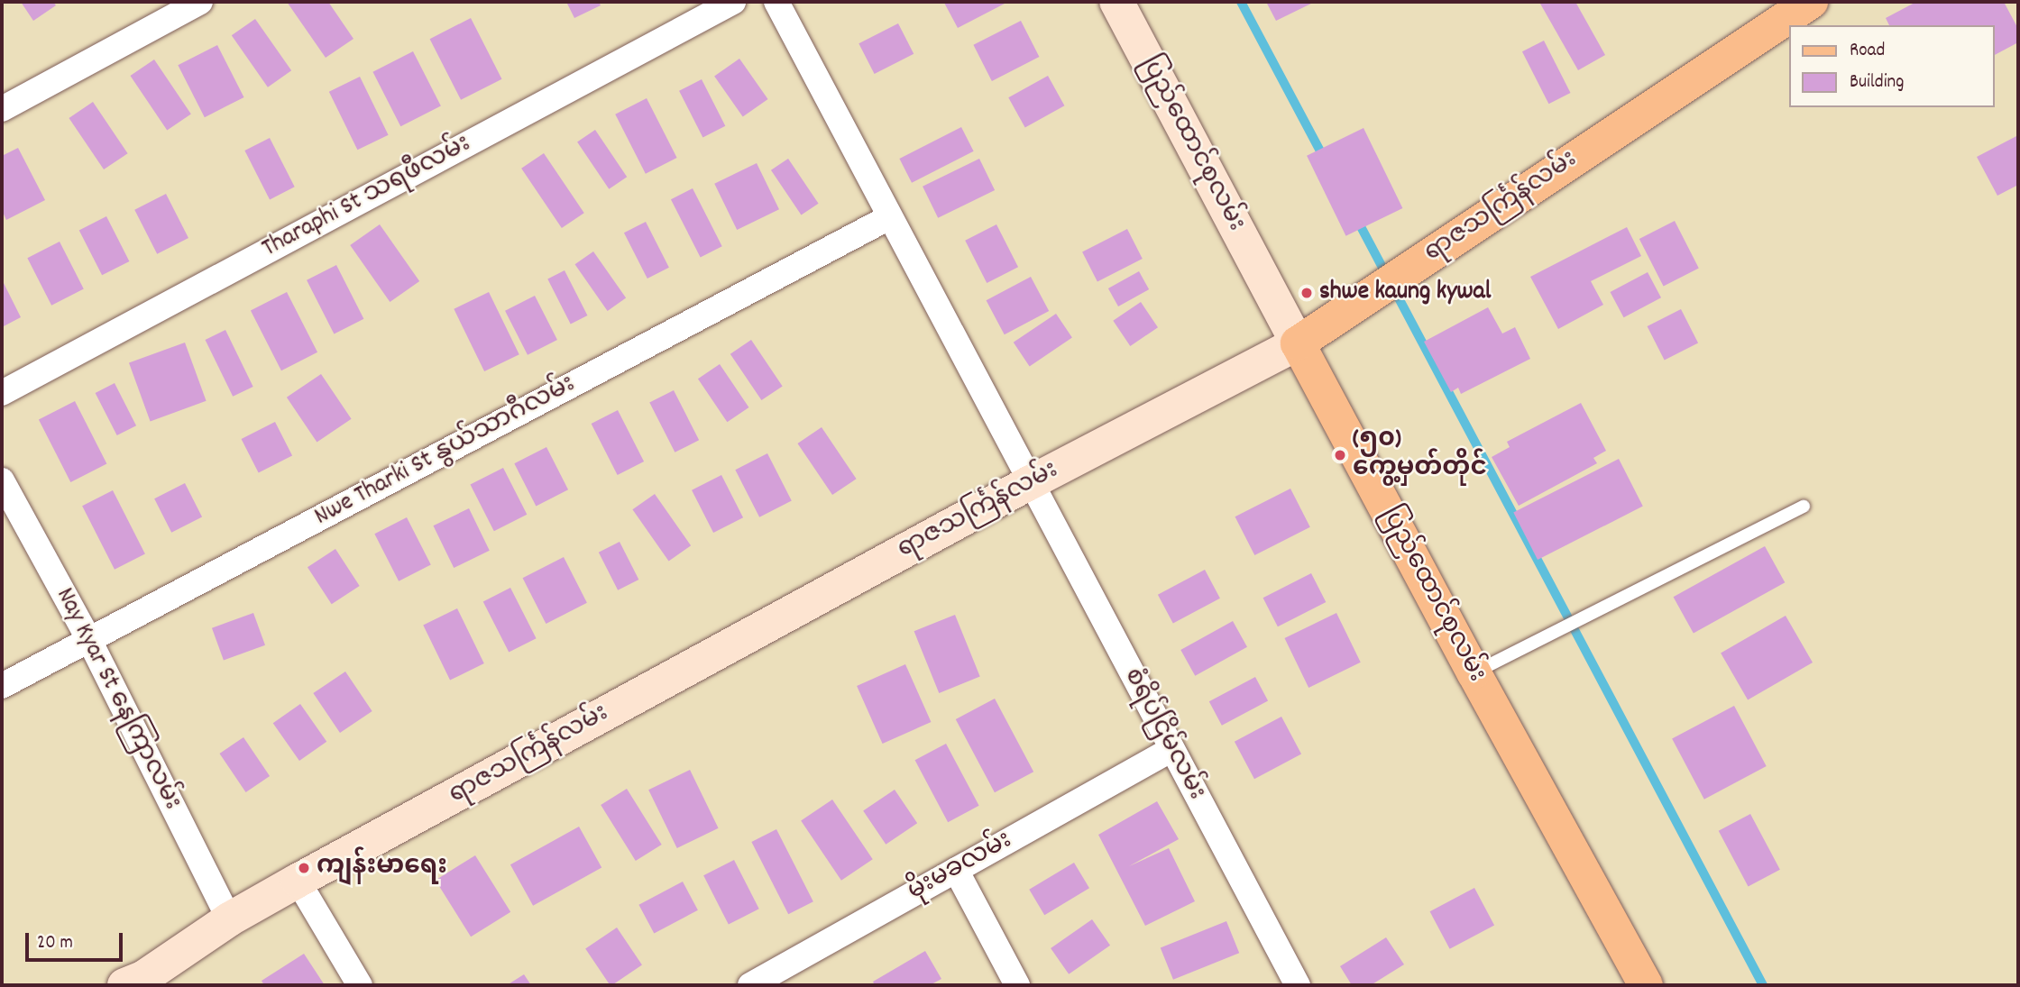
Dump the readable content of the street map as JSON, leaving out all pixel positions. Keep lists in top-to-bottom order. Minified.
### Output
{"streets":{"main road":["ပြည်ထောင်စုလမ်း","ရာဇသင်္ကြန်လမ်း"],"street":["Tharaphi St သရဖီလမ်း","Nwe Tharki St နွယ်သာဂီလမ်း","Nay Kyar St နေကြာလမ်း","စံရိပ်ငြိမ်လမ်း","မိုးမခလမ်း"]},"crossings":[["ပြည်ထောင်စုလမ်း","ရာဇသင်္ကြန်လမ်း"],["ရာဇသင်္ကြန်လမ်း","Nay Kyar St နေကြာလမ်း"],["ရာဇသင်္ကြန်လမ်း","စံရိပ်ငြိမ်လမ်း"],["Nwe Tharki St နွယ်သာဂီလမ်း","Nay Kyar St နေကြာလမ်း"],["Nwe Tharki St နွယ်သာဂီလမ်း","စံရိပ်ငြိမ်လမ်း"],["စံရိပ်ငြိမ်လမ်း","မိုးမခလမ်း"]],"places":["shwe kaung kywal","(၅၀) ကွေ့မှတ်တိုင်","ကျန်းမာရေး"],"legend":["Road","Building"],"scale_bar":"20 m"}
